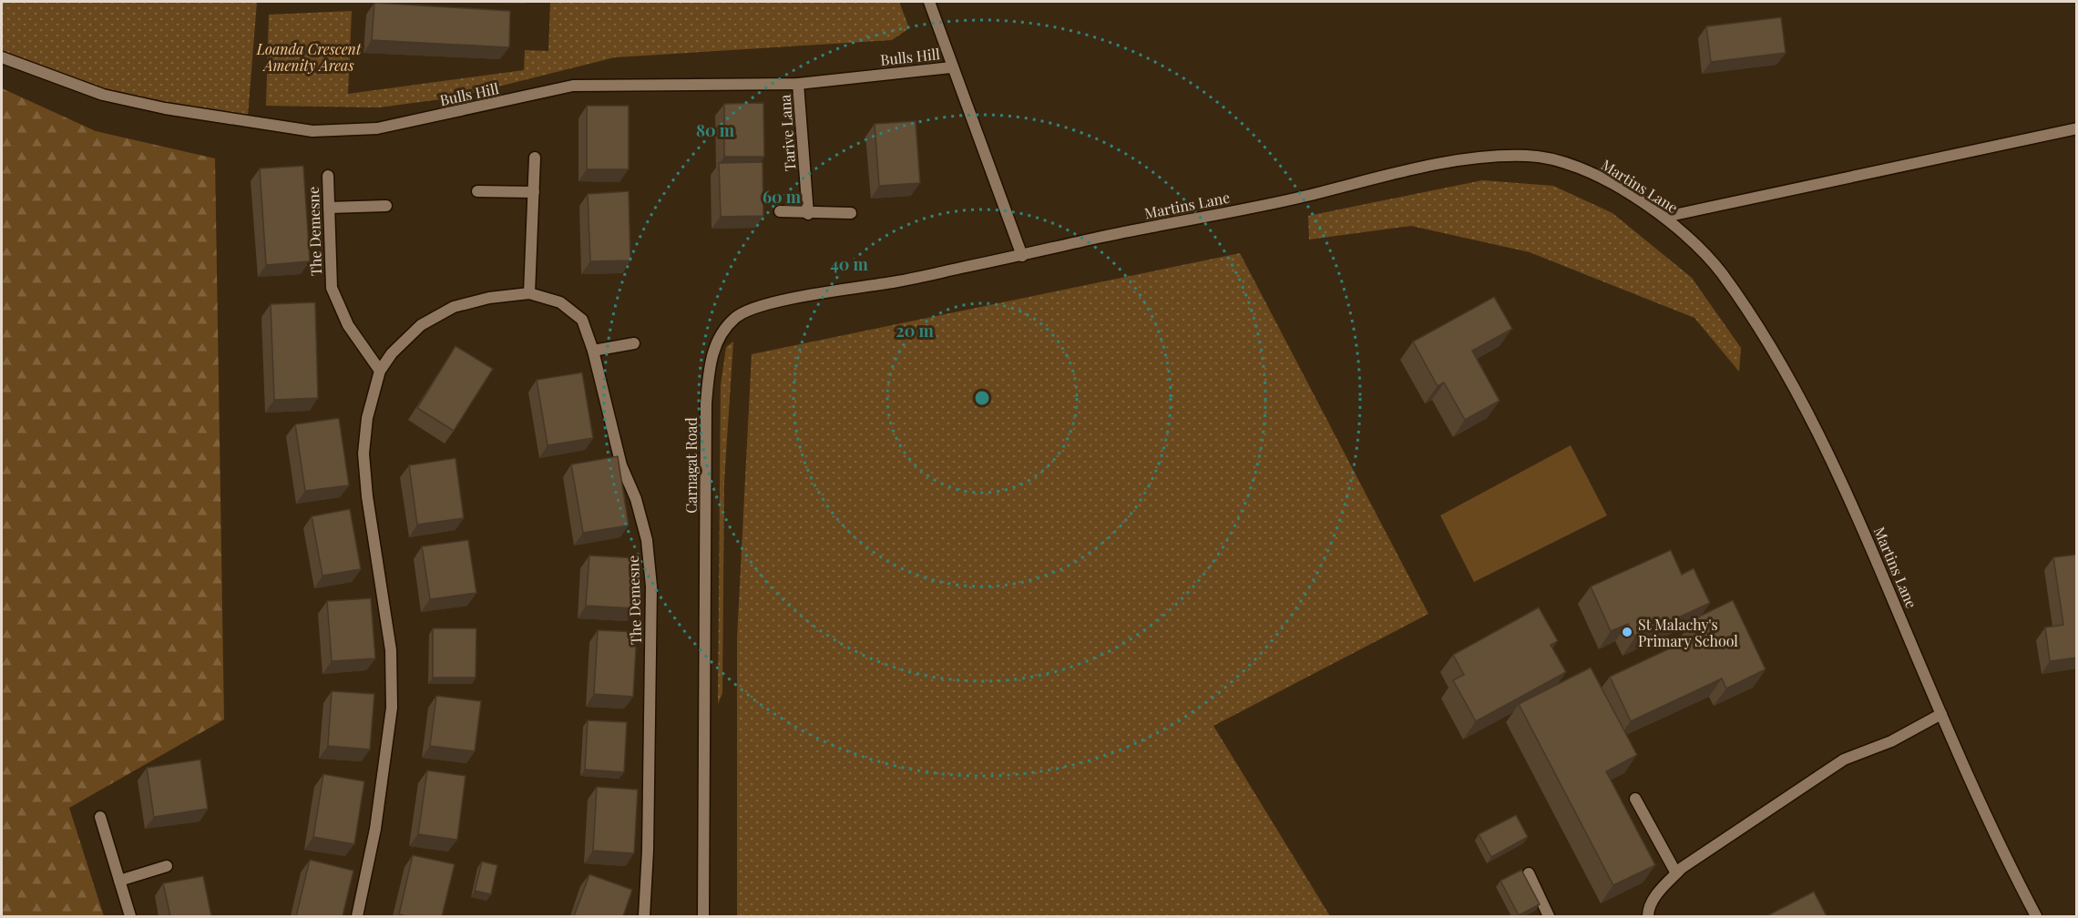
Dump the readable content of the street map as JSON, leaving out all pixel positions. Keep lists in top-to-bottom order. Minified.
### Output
{"streets":{"street":["Bulls Hill","Tarive Lana","Martins Lane","The Demesne","Carnagat Road"]},"crossings":[["Bulls Hill","Tarive Lana"],["Martins Lane","Carnagat Road"]],"parks":["Loanda Crescent Amenity Areas"],"places":["St Malachy's Primary School"],"rings":["80 m","60 m","40 m","20 m"]}
